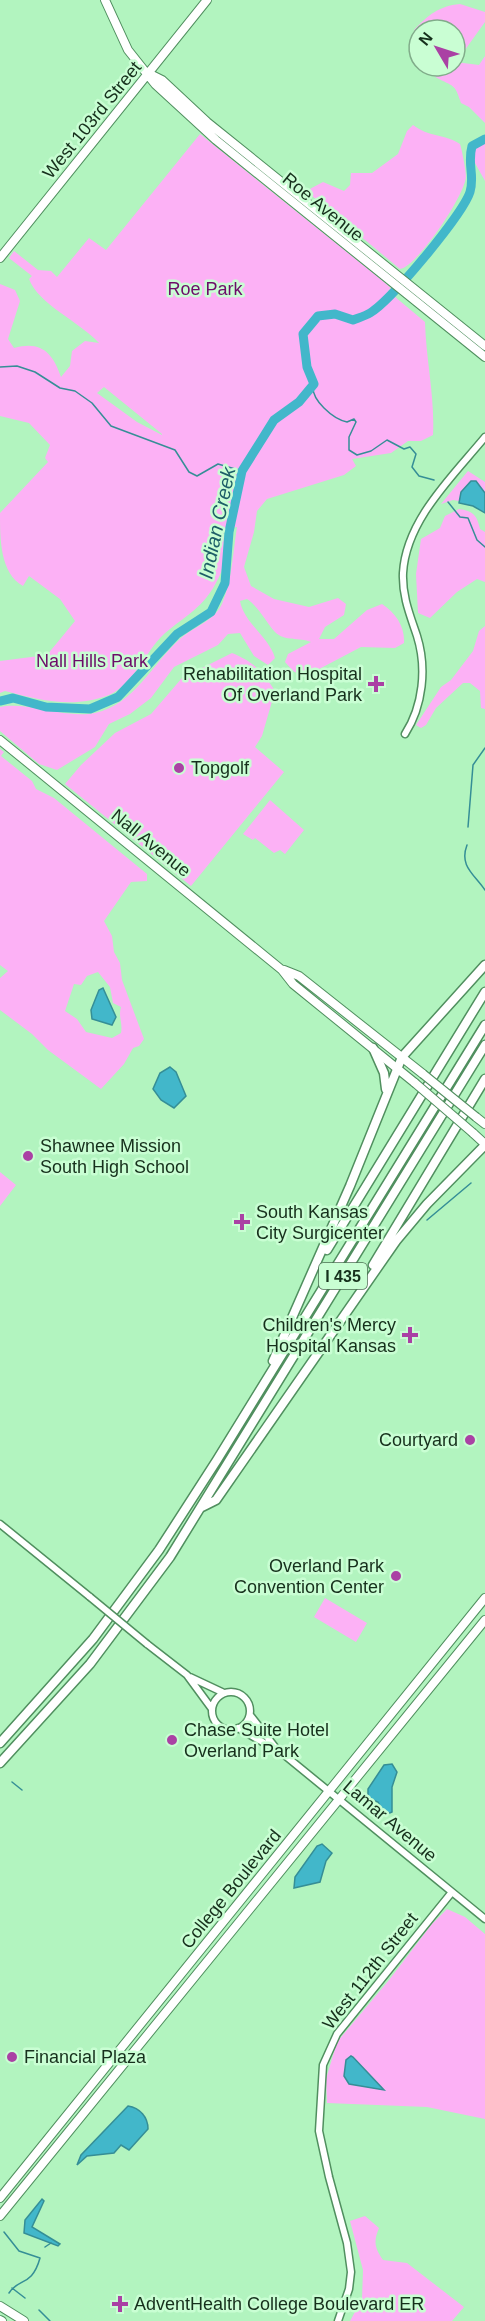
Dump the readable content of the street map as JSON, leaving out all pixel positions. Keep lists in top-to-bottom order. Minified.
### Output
{"streets":{"highway":["I 435"],"main road":["West 103rd Street","Roe Avenue","Nall Avenue","College Boulevard"],"street":["Lamar Avenue","West 112th Street"]},"crossings":[["West 103rd Street","Roe Avenue"],["Lamar Avenue","College Boulevard"],["Lamar Avenue","West 112th Street"]],"water":["Indian Creek"],"parks":["Roe Park","Nall Hills Park"],"places":{"health":["Rehabilitation Hospital Of Overland Park","South Kansas City Surgicenter","Children's Mercy Hospital Kansas","AdventHealth College Boulevard ER"],"other":["Topgolf","Shawnee Mission South High School","Courtyard","Overland Park Convention Center","Chase Suite Hotel Overland Park","Financial Plaza"]},"north":"top left"}
